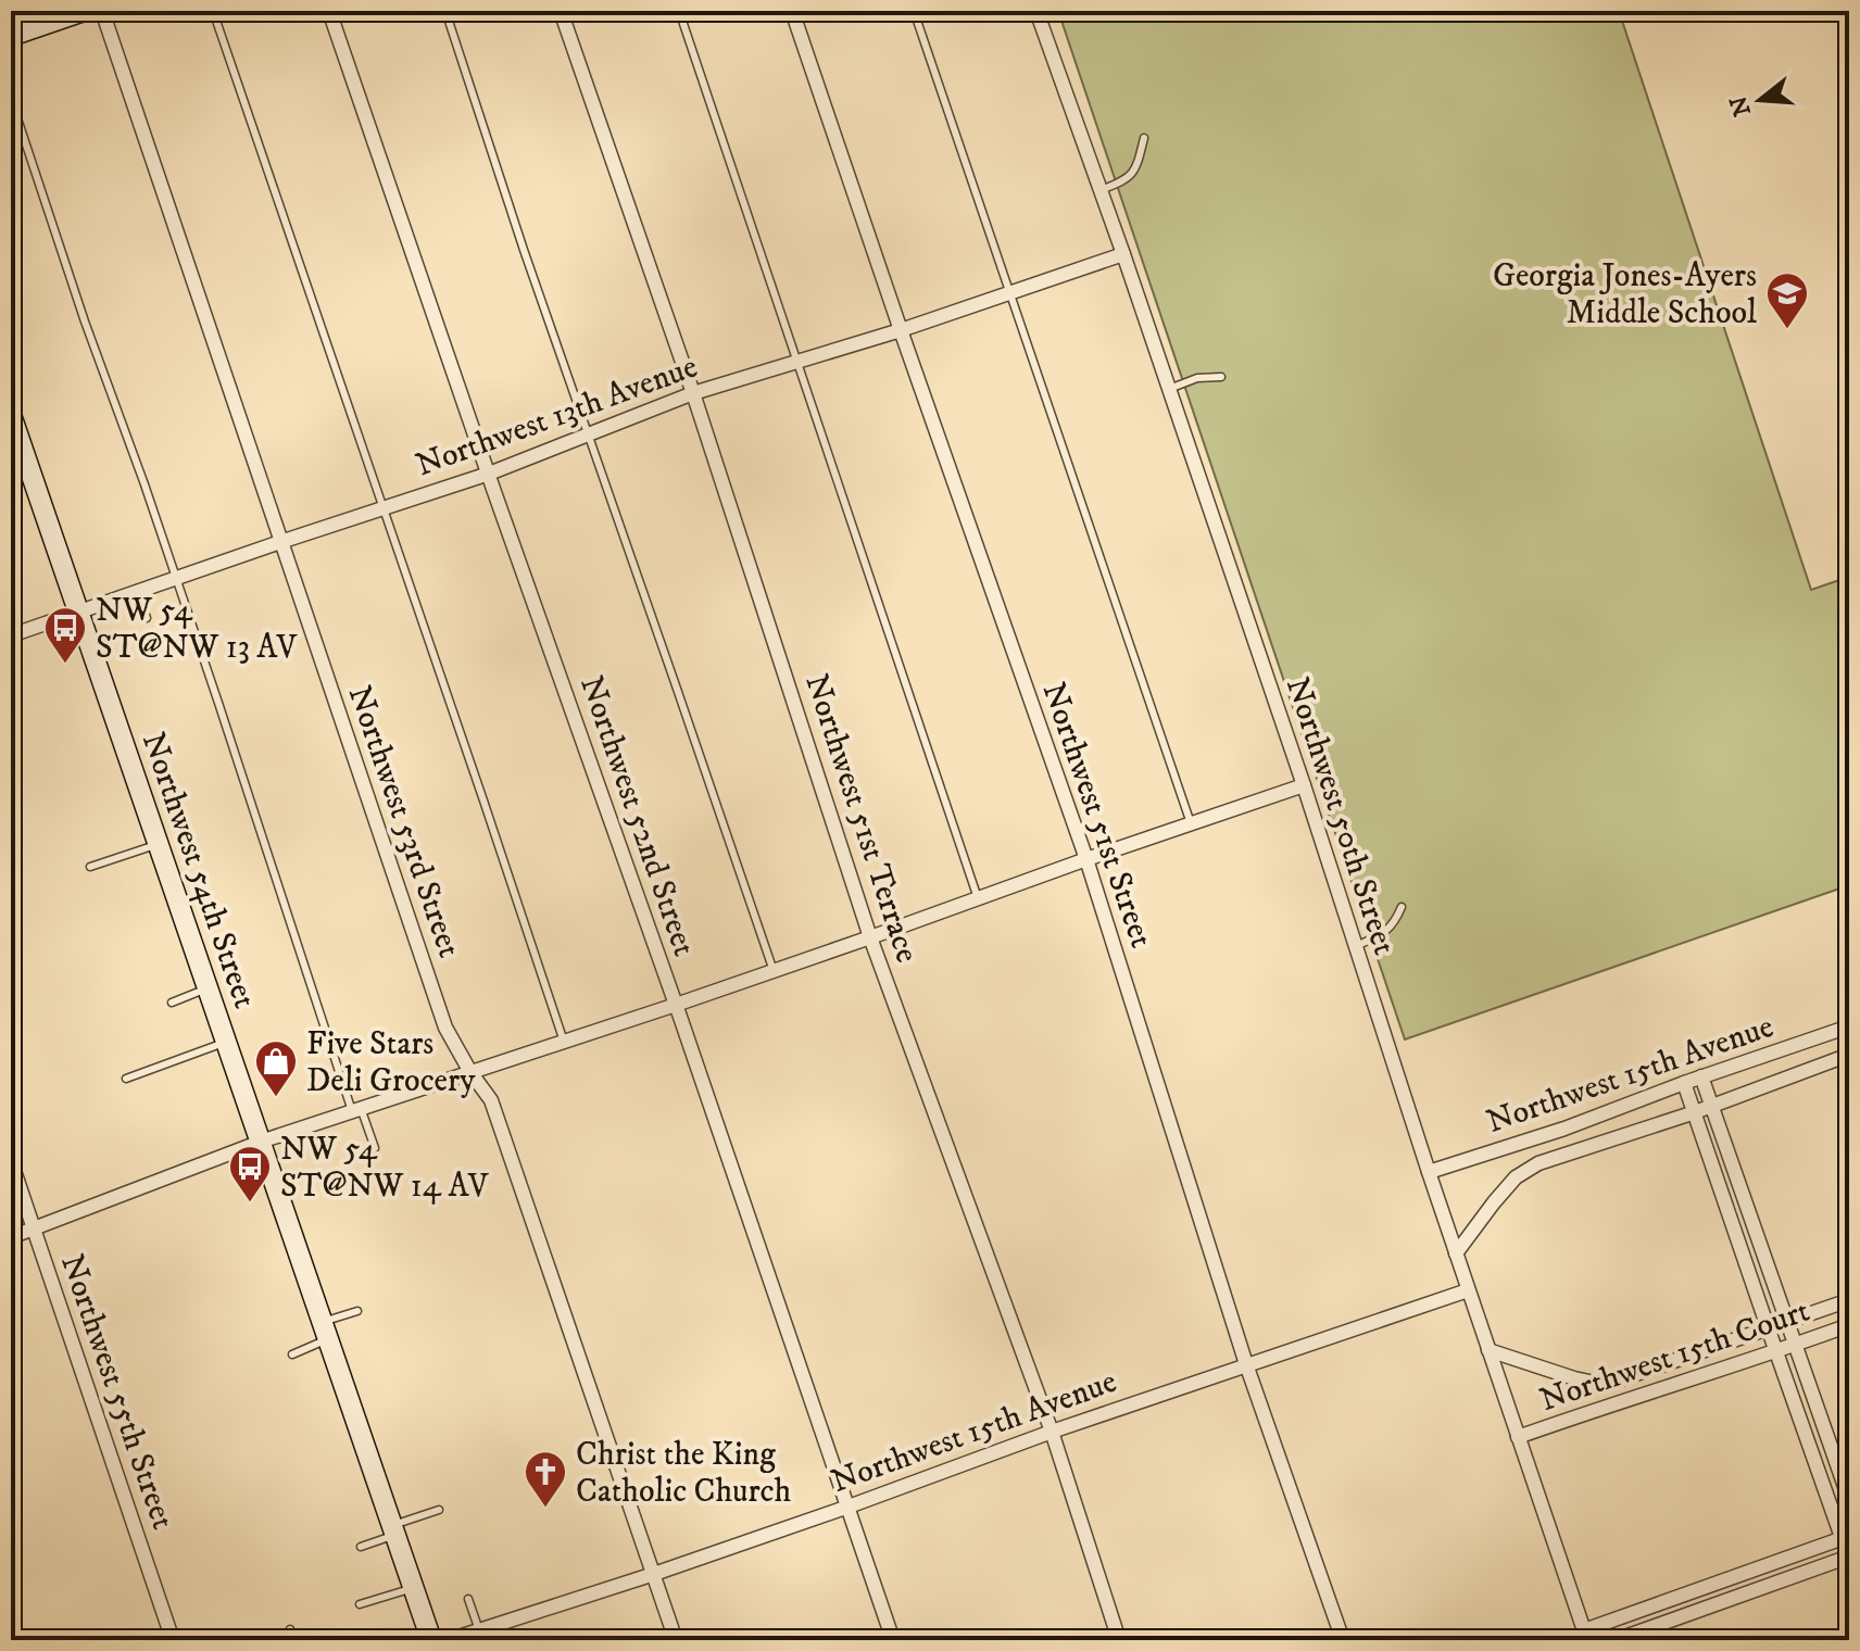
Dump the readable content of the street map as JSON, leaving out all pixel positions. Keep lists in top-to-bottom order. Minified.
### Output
{"streets":{"main road":["Northwest 54th Street"],"street":["Northwest 13th Avenue","Northwest 51st Street","Northwest 52nd Street","Northwest 50th Street","Northwest 51st Terrace","Northwest 53rd Street","Northwest 15th Avenue","Northwest 15th Court","Northwest 55th Street"]},"crossings":[["Northwest 13th Avenue","Northwest 51st Street"],["Northwest 13th Avenue","Northwest 52nd Street"],["Northwest 13th Avenue","Northwest 50th Street"],["Northwest 13th Avenue","Northwest 51st Terrace"],["Northwest 13th Avenue","Northwest 53rd Street"],["Northwest 13th Avenue","Northwest 54th Street"],["Northwest 51st Street","Northwest 15th Avenue"],["Northwest 52nd Street","Northwest 15th Avenue"],["Northwest 50th Street","Northwest 15th Avenue"],["Northwest 50th Street","Northwest 15th Court"],["Northwest 51st Terrace","Northwest 15th Avenue"],["Northwest 53rd Street","Northwest 15th Avenue"]],"places":{"school or university":["Georgia Jones-Ayers Middle School"],"bus stop":["NW 54 ST@NW 13 AV","NW 54 ST@NW 14 AV"],"shop":["Five Stars Deli Grocery"],"church":["Christ the King Catholic Church"]},"north":"left"}
